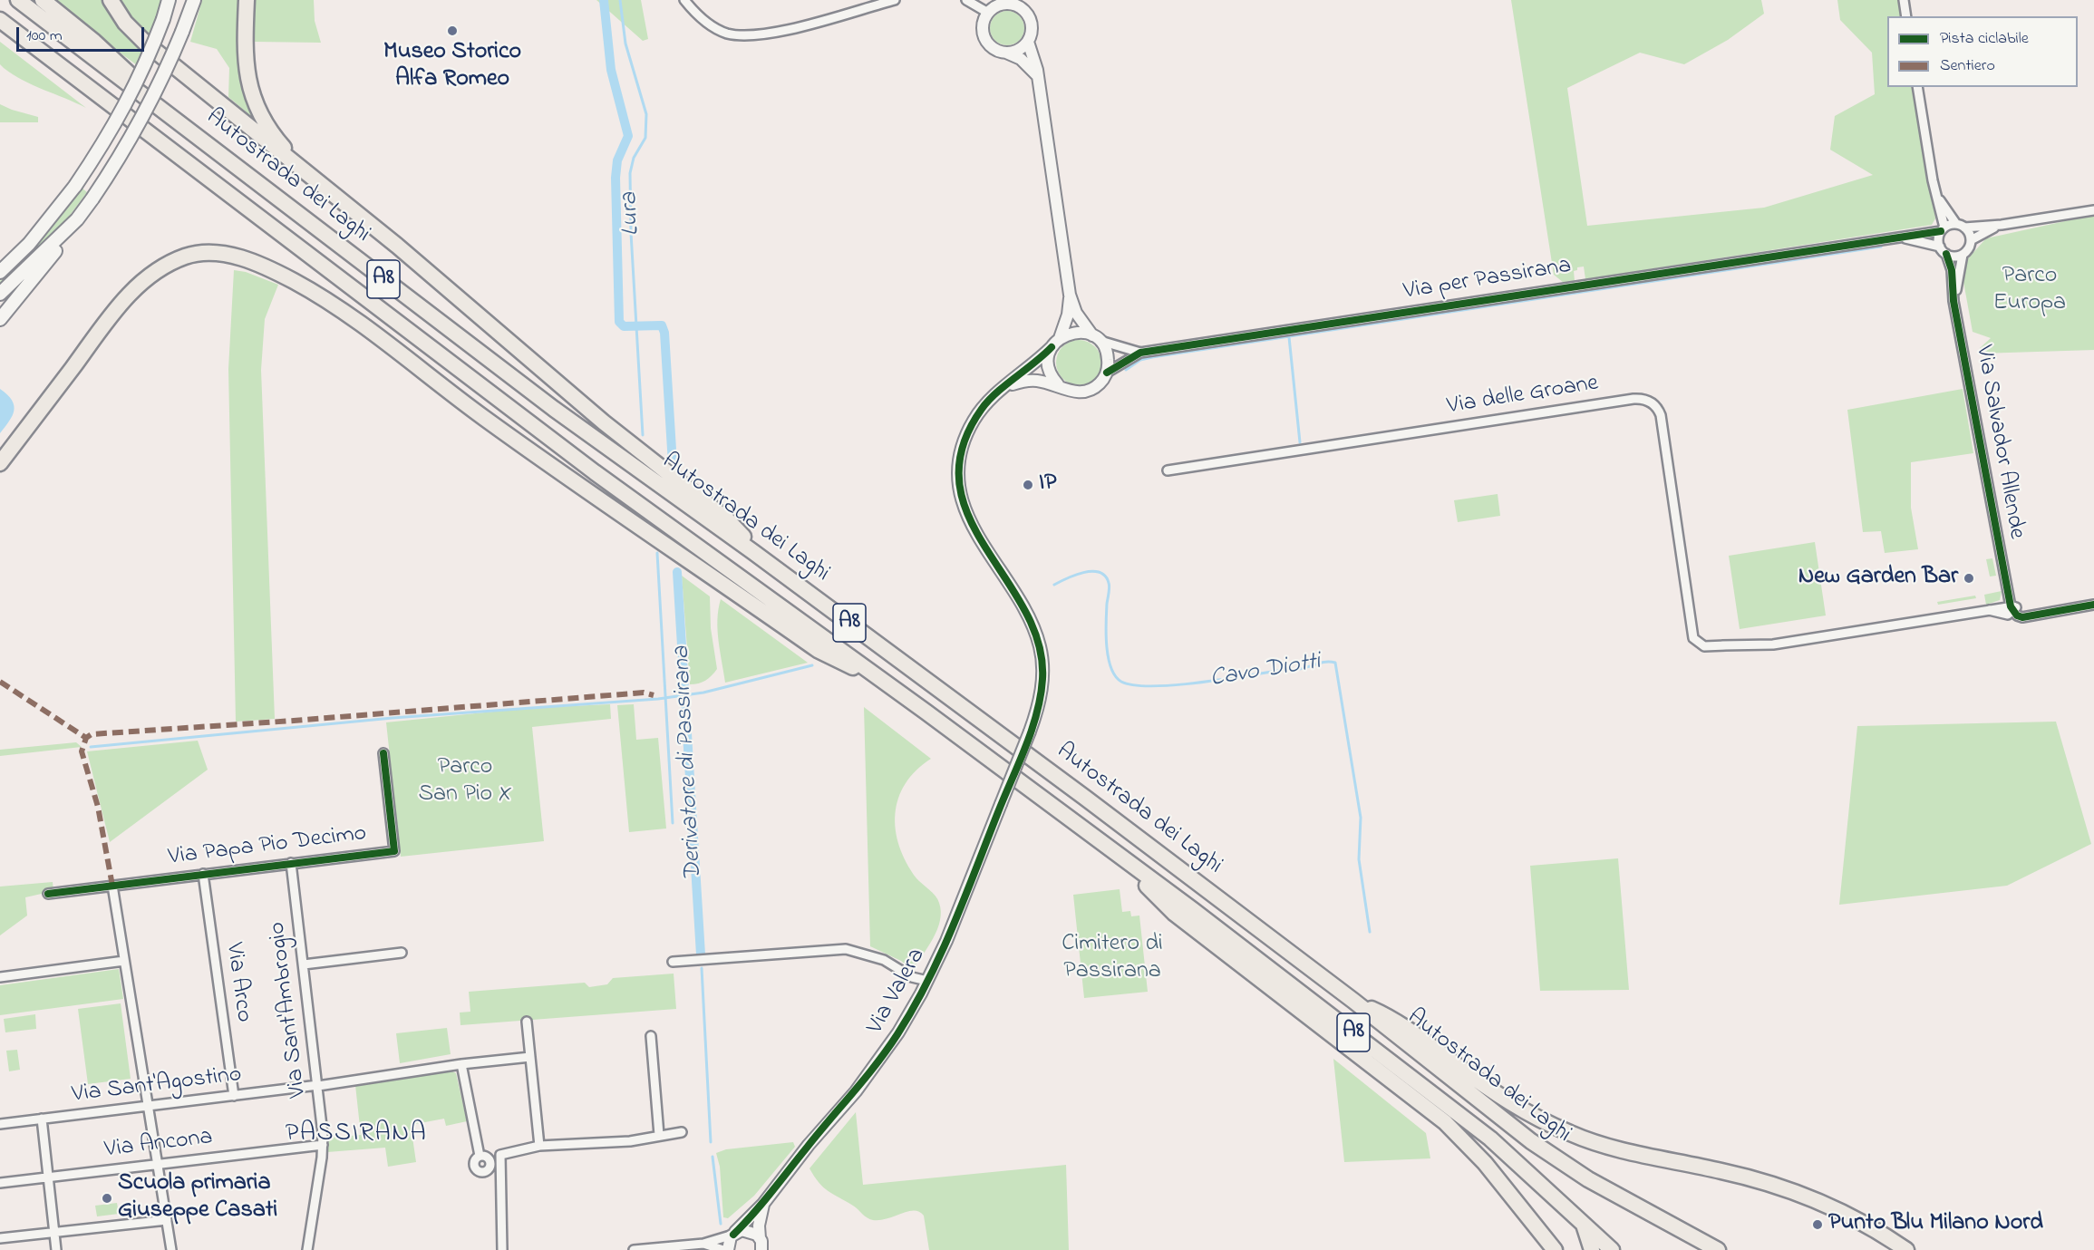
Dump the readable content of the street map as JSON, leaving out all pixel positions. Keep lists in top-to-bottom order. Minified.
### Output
{"streets":{"highway":["Autostrada dei Laghi","A8"],"street":["Via per Passirana","Via delle Groane","Via Salvador Allende","Via Papa Pio Decimo","Via Arco","Via Valera","Via Sant'Ambrogio","Via Sant'Agostino","Via Ancona"]},"crossings":[["Via per Passirana","Via Salvador Allende"],["Via delle Groane","Via Salvador Allende"],["Via Papa Pio Decimo","Via Arco"],["Via Papa Pio Decimo","Via Sant'Ambrogio"],["Via Arco","Via Sant'Agostino"],["Via Sant'Ambrogio","Via Sant'Agostino"],["Via Sant'Ambrogio","Via Ancona"]],"districts":["PASSIRANA"],"water":["Lura","Cavo Diotti","Derivatore di Passirana"],"parks":["Parco Europa","Parco San Pio X","Cimitero di Passirana"],"places":["Museo Storico Alfa Romeo","IP","New Garden Bar","Scuola primaria Giuseppe Casati","Punto Blu Milano Nord"],"legend":["Pista ciclabile","Sentiero"],"scale_bar":"100 m"}
